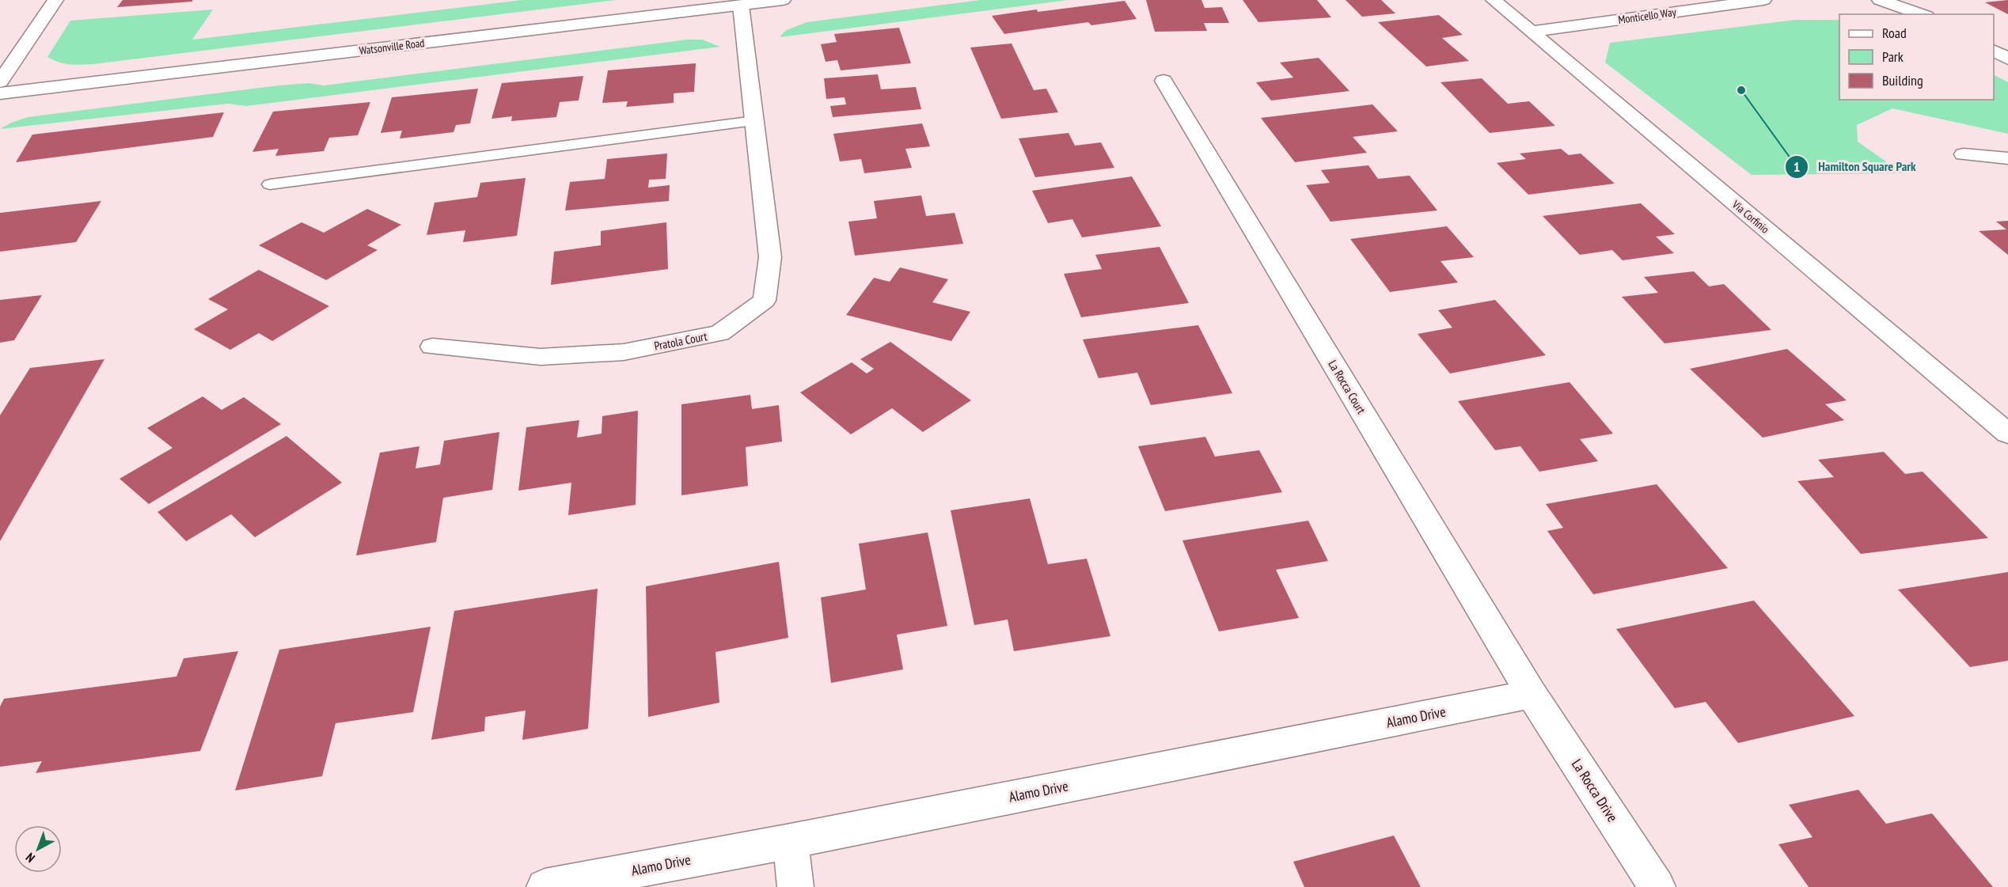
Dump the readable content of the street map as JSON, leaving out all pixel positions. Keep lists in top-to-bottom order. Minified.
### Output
{"streets":{"street":["Monticello Way","Watsonville Road","Via Corfinio","Pratola Court","La Rocca Court","Alamo Drive","La Rocca Drive"]},"crossings":[["Monticello Way","Via Corfinio"],["Watsonville Road","Pratola Court"],["La Rocca Court","Alamo Drive"],["La Rocca Court","La Rocca Drive"],["Alamo Drive","La Rocca Drive"]],"places":["Hamilton Square Park"],"legend":["Road","Park","Building"],"north":"bottom left"}
